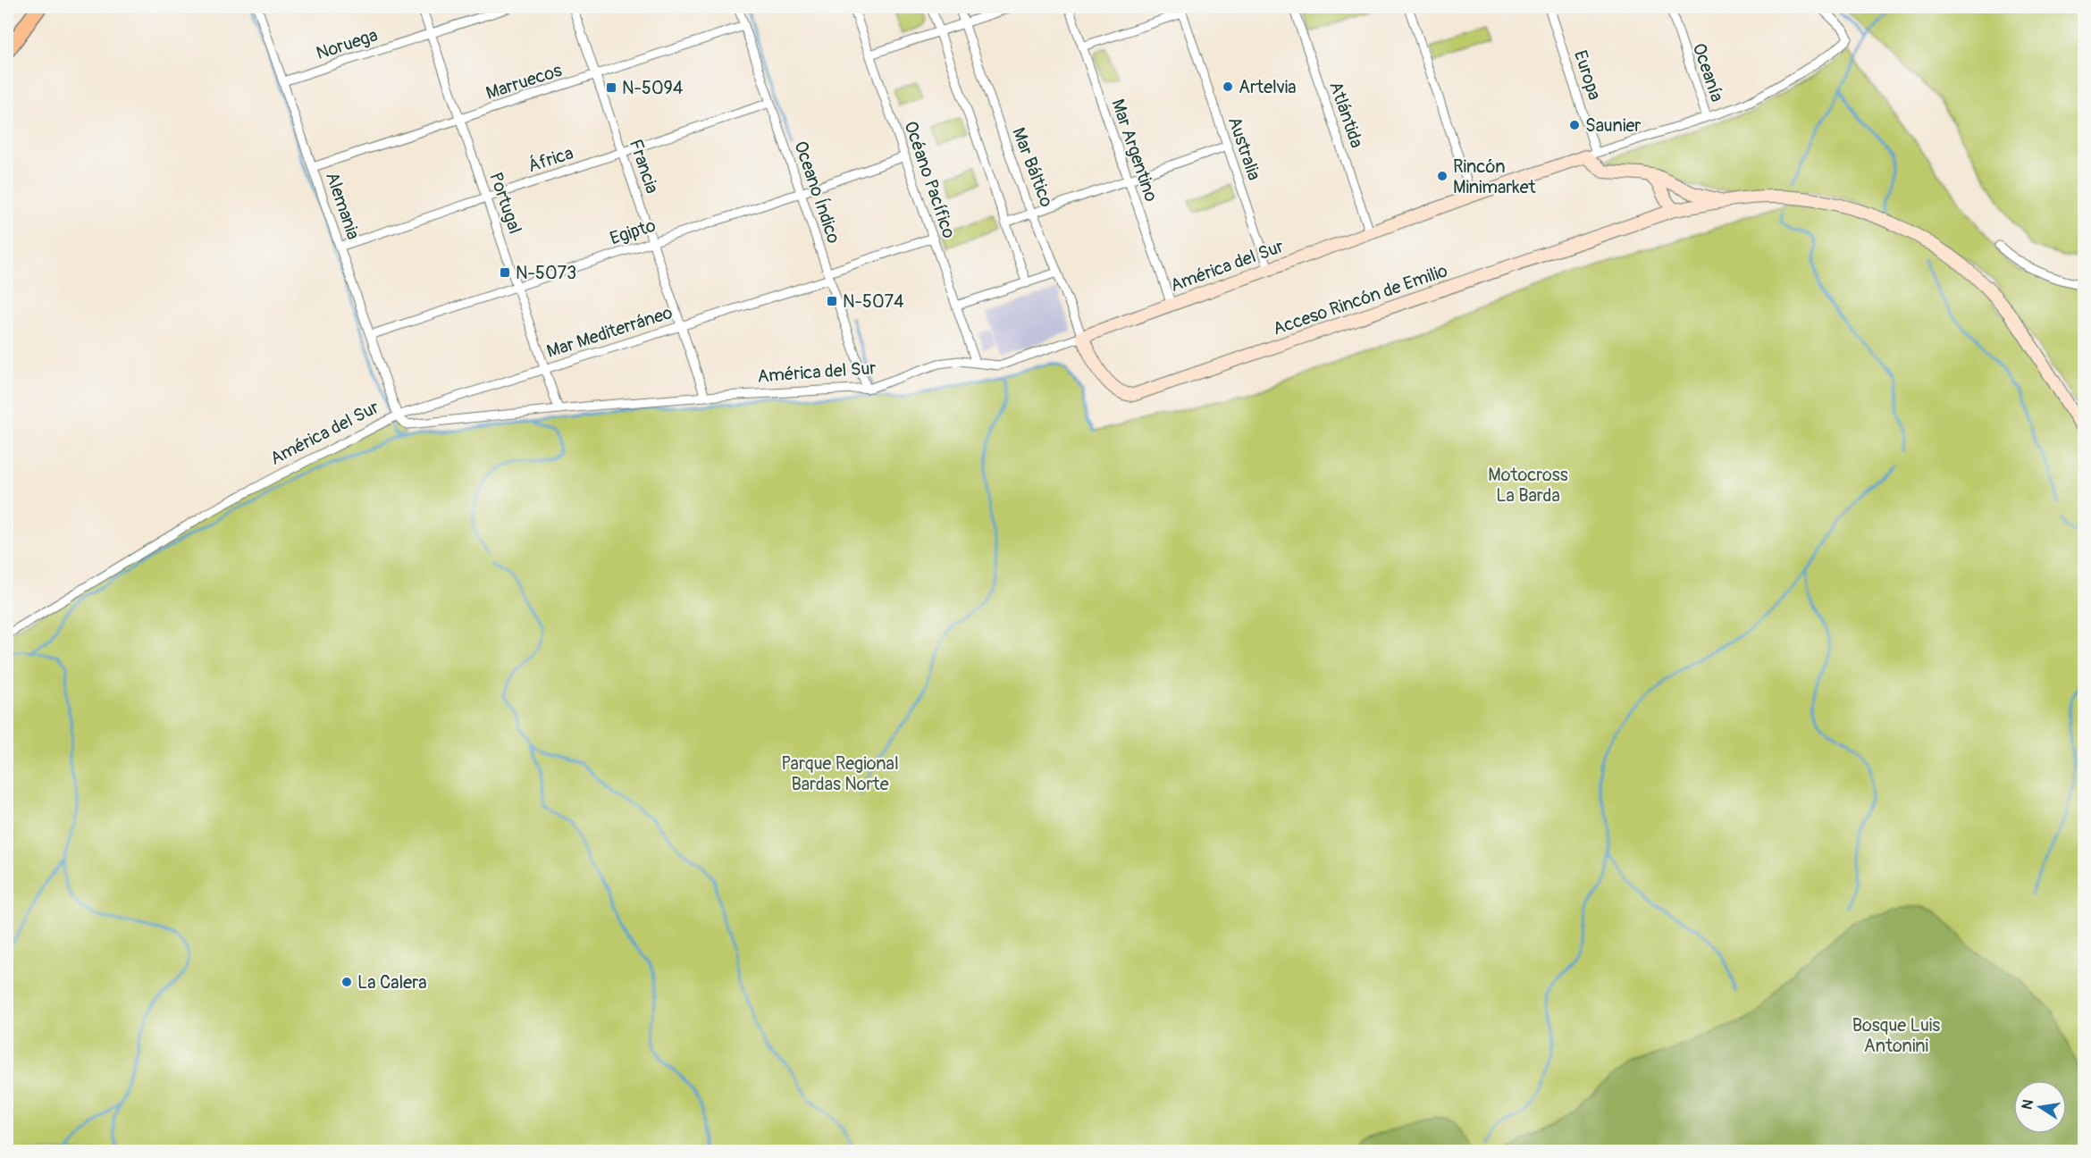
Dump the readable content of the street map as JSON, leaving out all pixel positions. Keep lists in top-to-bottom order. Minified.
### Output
{"streets":{"street":["Noruega","Oceanía","Europa","Marruecos","Atlántida","Australia","Mar Argentino","África","Francia","Mar Báltico","Océano Pacífico","Oceano Índico","Portugal","Alemania","Egipto","América del Sur","Acceso Rincón de Emilio","Mar Mediterráneo"]},"crossings":[["Noruega","Portugal"],["Noruega","Alemania"],["Oceanía","América del Sur"],["Europa","América del Sur"],["Europa","Acceso Rincón de Emilio"],["Marruecos","Francia"],["Marruecos","Oceano Índico"],["Marruecos","Portugal"],["Marruecos","Alemania"],["Atlántida","América del Sur"],["Australia","América del Sur"],["Mar Argentino","América del Sur"],["África","Francia"],["África","Oceano Índico"],["África","Portugal"],["África","Alemania"],["Francia","Egipto"],["Francia","América del Sur"],["Francia","Mar Mediterráneo"],["Mar Báltico","América del Sur"],["Mar Báltico","Acceso Rincón de Emilio"],["Océano Pacífico","Egipto"],["Océano Pacífico","América del Sur"],["Océano Pacífico","Mar Mediterráneo"],["Oceano Índico","Egipto"],["Oceano Índico","América del Sur"],["Oceano Índico","Mar Mediterráneo"],["Portugal","Egipto"],["Portugal","América del Sur"],["Portugal","Mar Mediterráneo"],["Alemania","Egipto"],["Alemania","América del Sur"],["Alemania","Mar Mediterráneo"],["América del Sur","Acceso Rincón de Emilio"],["América del Sur","Mar Mediterráneo"]],"parks":["Motocross La Barda","Parque Regional Bardas Norte","Bosque Luis Antonini"],"places":{"other":["Artelvia","Saunier","Rincón Minimarket","La Calera"],"transit":["N-5094","N-5073","N-5074"]},"north":"left"}
